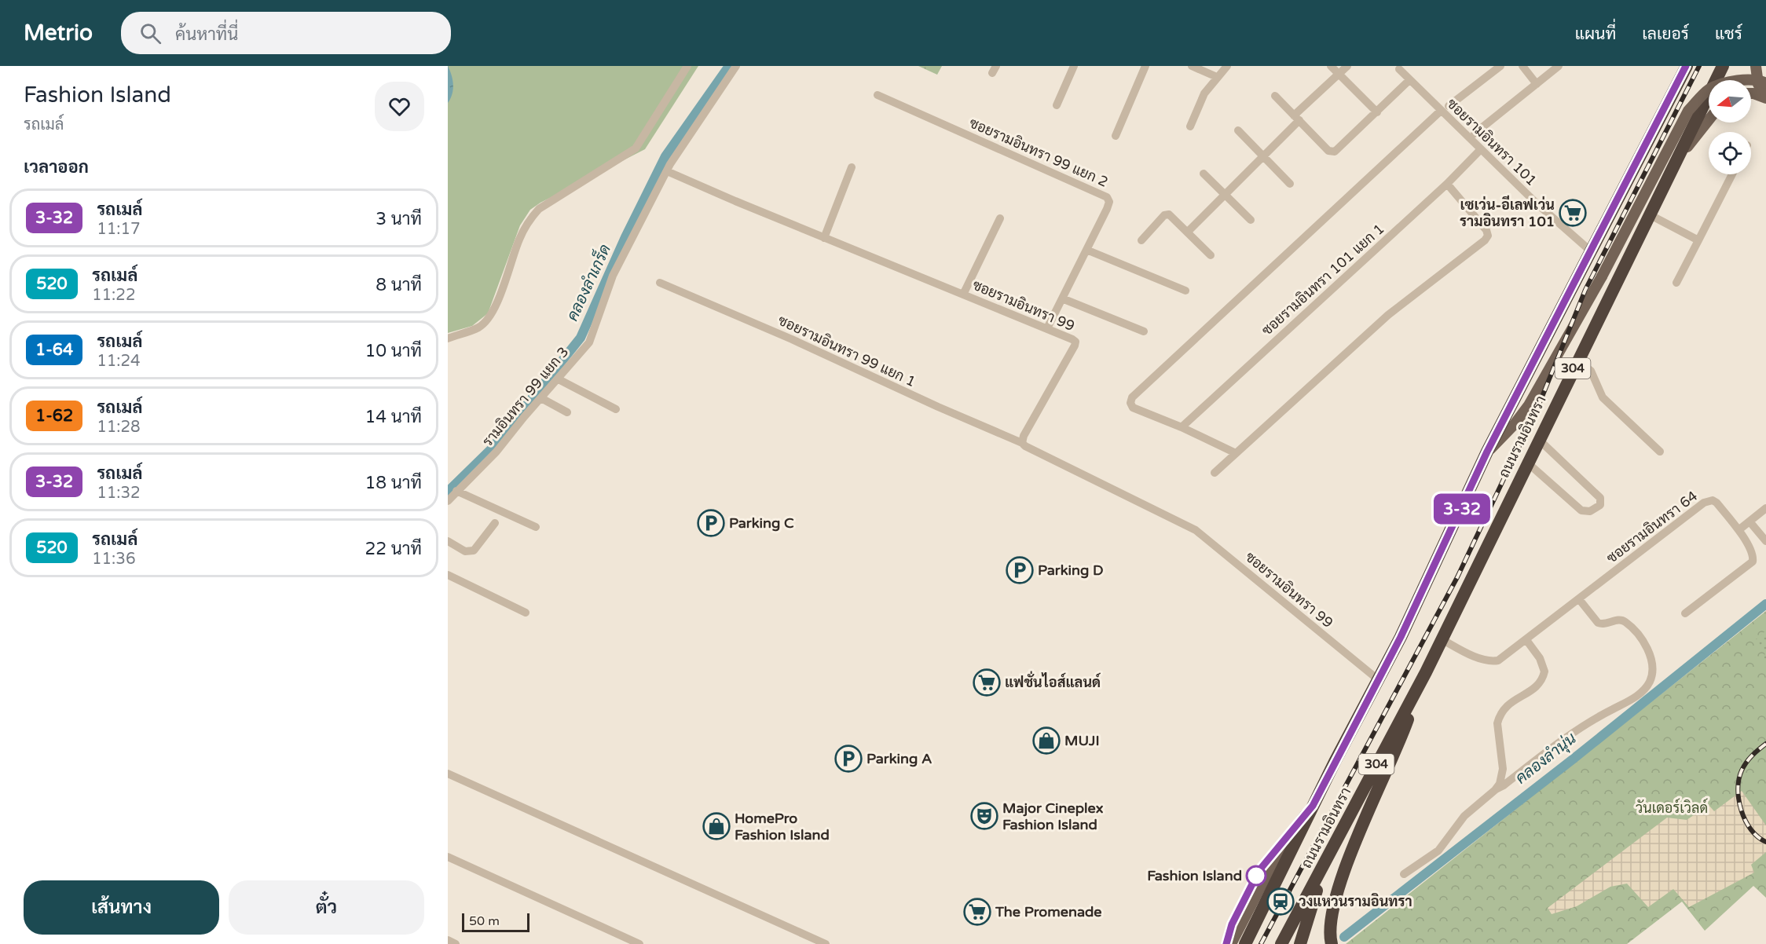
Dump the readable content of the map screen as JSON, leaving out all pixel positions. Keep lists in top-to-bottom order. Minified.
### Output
{"streets":{"highway":["304","ถนนรามอินทรา"],"street":["ซอยรามอินทรา 101","ซอยรามอินทรา 99 แยก 2","ซอยรามอินทรา 101 แยก 1","ซอยรามอินทรา 99","ซอยรามอินทรา 99 แยก 1","รามอินทรา 99 แยก 3","ซอยรามอินทรา 64"]},"crossings":[["ซอยรามอินทรา 101","ซอยรามอินทรา 101 แยก 1"],["ซอยรามอินทรา 101","ถนนรามอินทรา"],["ซอยรามอินทรา 99 แยก 2","ซอยรามอินทรา 99"],["ซอยรามอินทรา 99","ซอยรามอินทรา 99 แยก 1"],["ซอยรามอินทรา 99","รามอินทรา 99 แยก 3"],["ซอยรามอินทรา 99","ถนนรามอินทรา"],["ถนนรามอินทรา","ซอยรามอินทรา 64"]],"water":["คลองลำเกร็ด","คลองลำนุ่น"],"parks":["วันเดอร์เวิลด์"],"places":{"supermarket":["เซเว่น-อีเลฟเว่น รามอินทรา 101","แฟชั่นไอส์แลนด์","The Promenade"],"parking":["Parking C","Parking D","Parking A"],"shop":["MUJI","HomePro Fashion Island"],"theatre":["Major Cineplex Fashion Island"],"other":["Fashion Island"],"station":["วงแหวนรามอินทรา"]},"lines":["bus line 3-32"],"scale_bar":"50 m","north":"left","page":{"header":"Metrio","search":"ค้นหาที่นี่","nav":["แผนที่","เลเยอร์","แชร์"],"heading":[["Fashion Island","รถเมล์"],"เวลาออก"],"on_map":"3-32","list":[{"mark":"3-32","name":"รถเมล์","note":"11:17","value":"3 นาที"},{"mark":"520","name":"รถเมล์","note":"11:22","value":"8 นาที"},{"mark":"1-64","name":"รถเมล์","note":"11:24","value":"10 นาที"},{"mark":"1-62","name":"รถเมล์","note":"11:28","value":"14 นาที"},{"mark":"3-32","name":"รถเมล์","note":"11:32","value":"18 นาที"},{"mark":"520","name":"รถเมล์","note":"11:36","value":"22 นาที"}],"buttons":["เส้นทาง","ตั๋ว"],"scale":"50 m"}}
